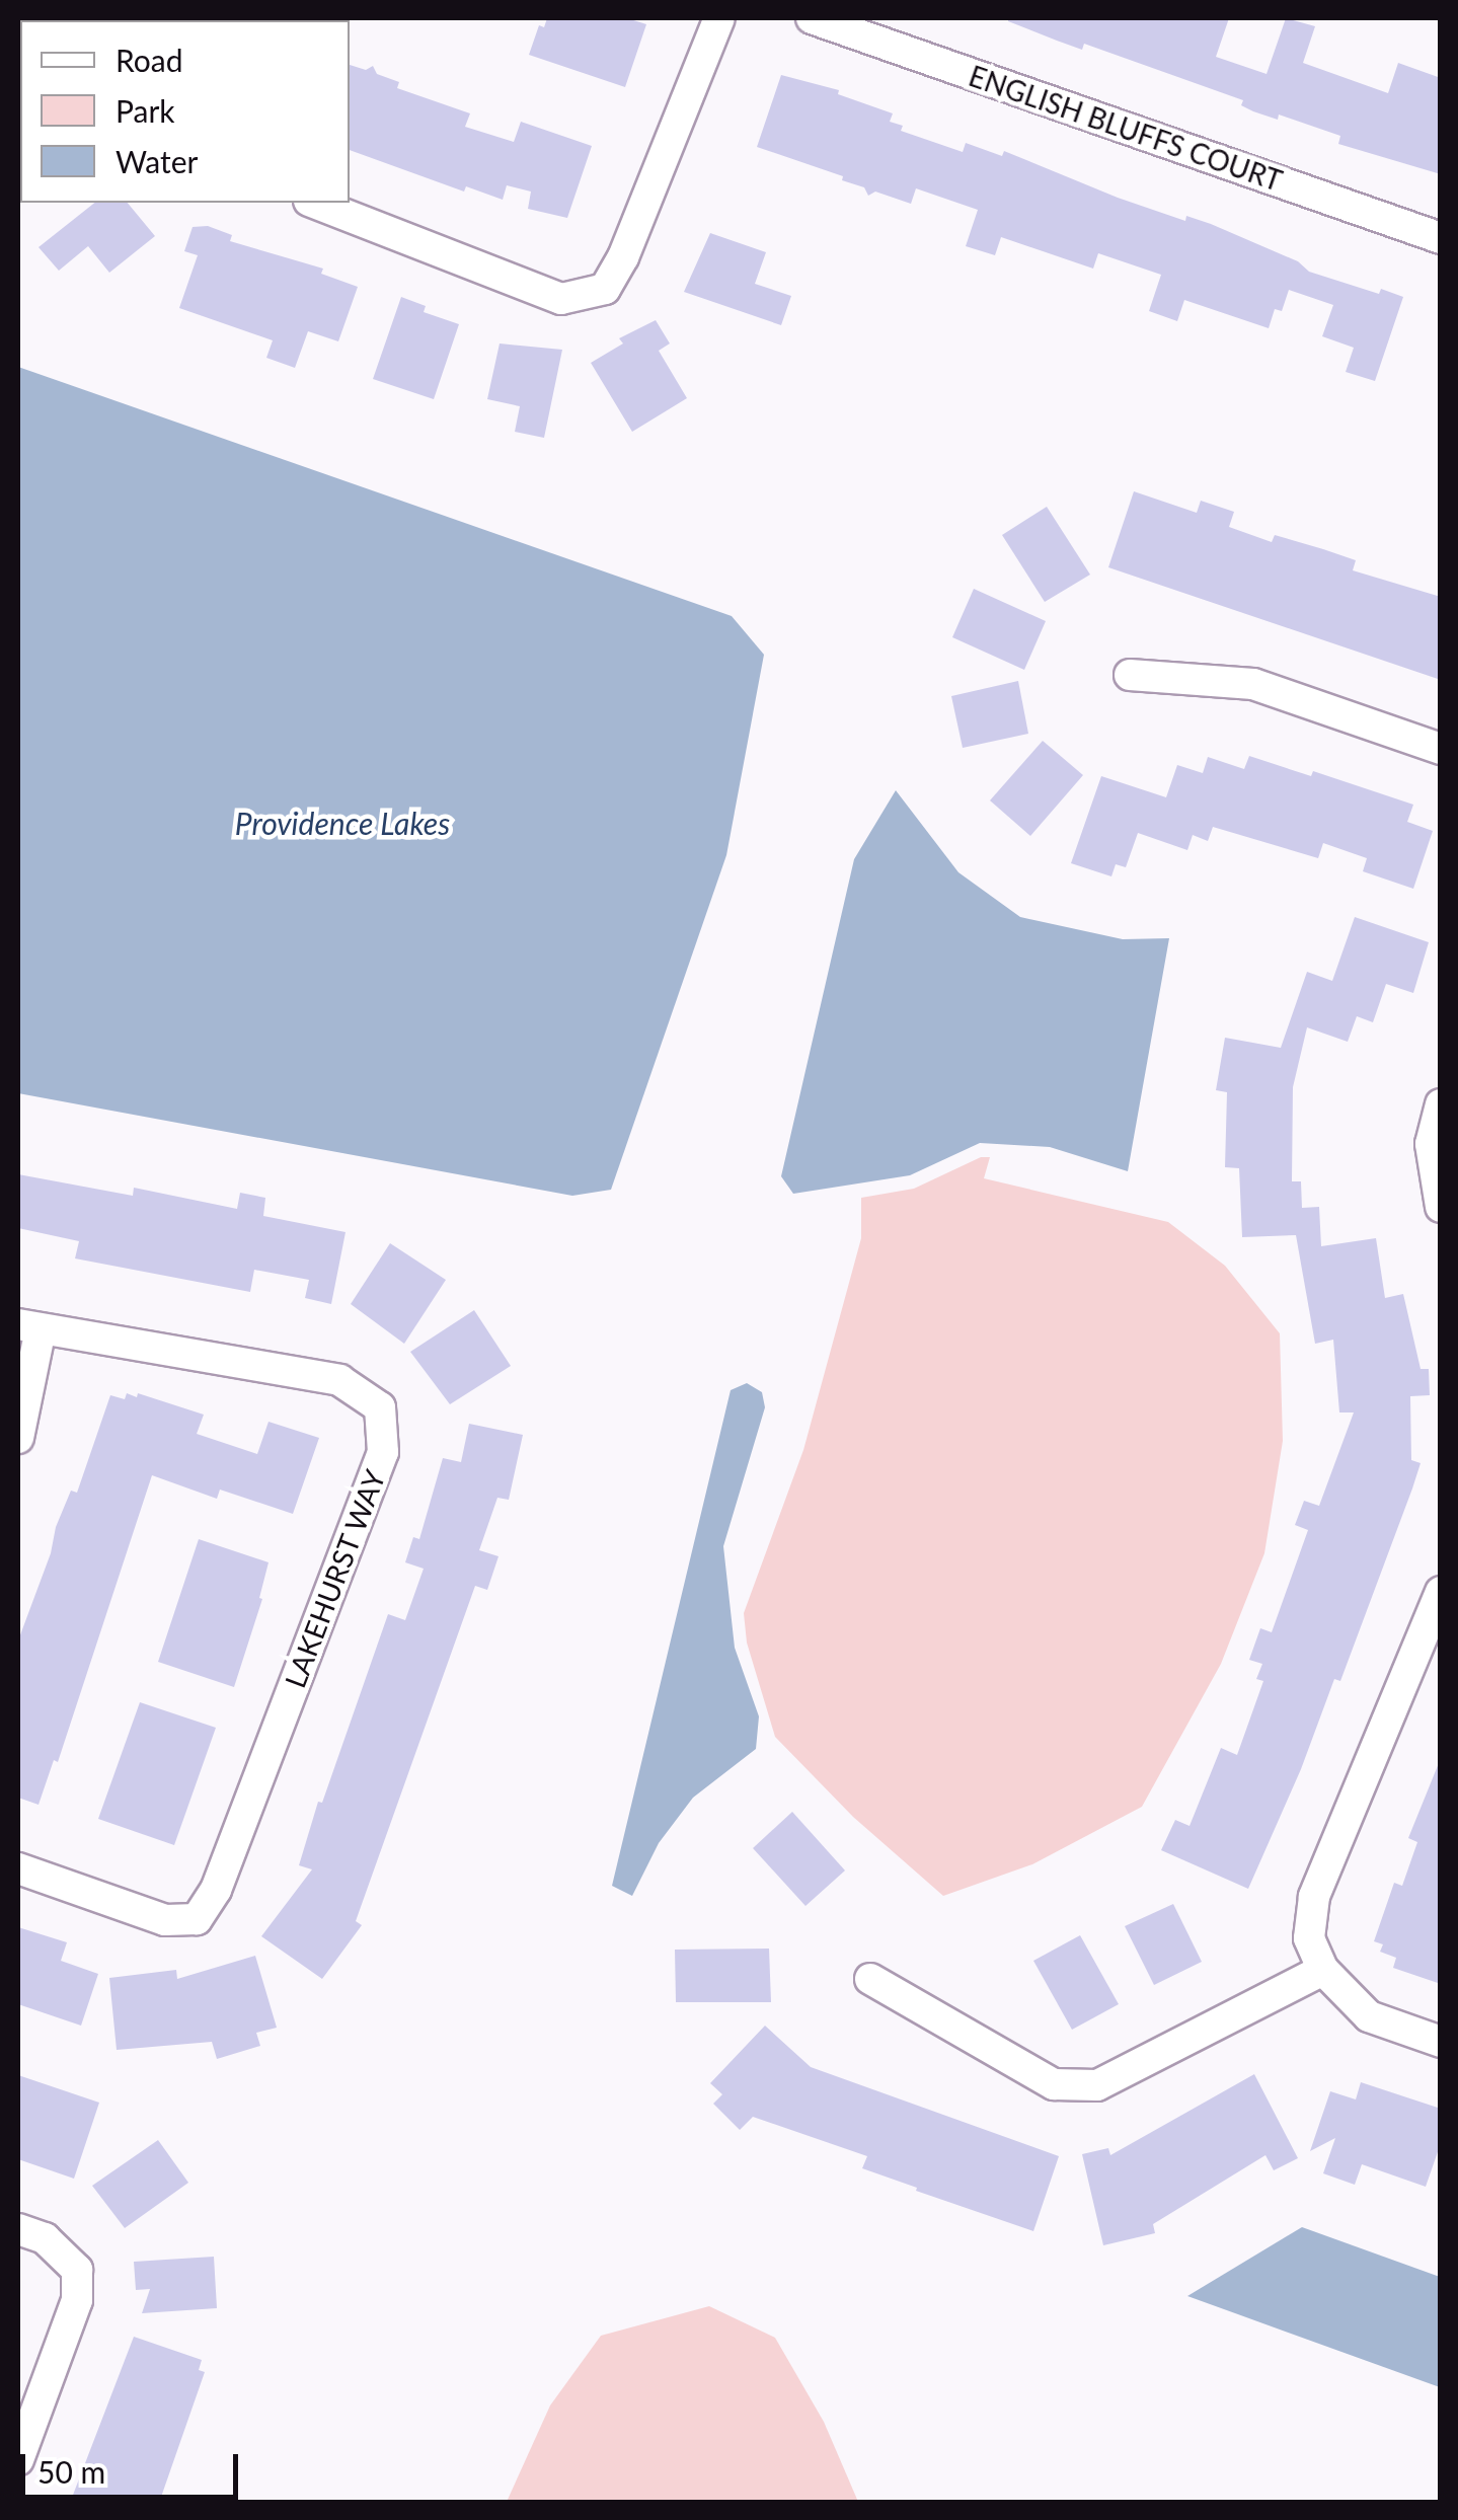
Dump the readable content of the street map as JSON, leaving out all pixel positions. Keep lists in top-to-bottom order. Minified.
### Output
{"streets":{"street":["ENGLISH BLUFFS COURT","LAKEHURST WAY"]},"water":["Providence Lakes"],"legend":["Road","Park","Water"],"scale_bar":"50 m"}
